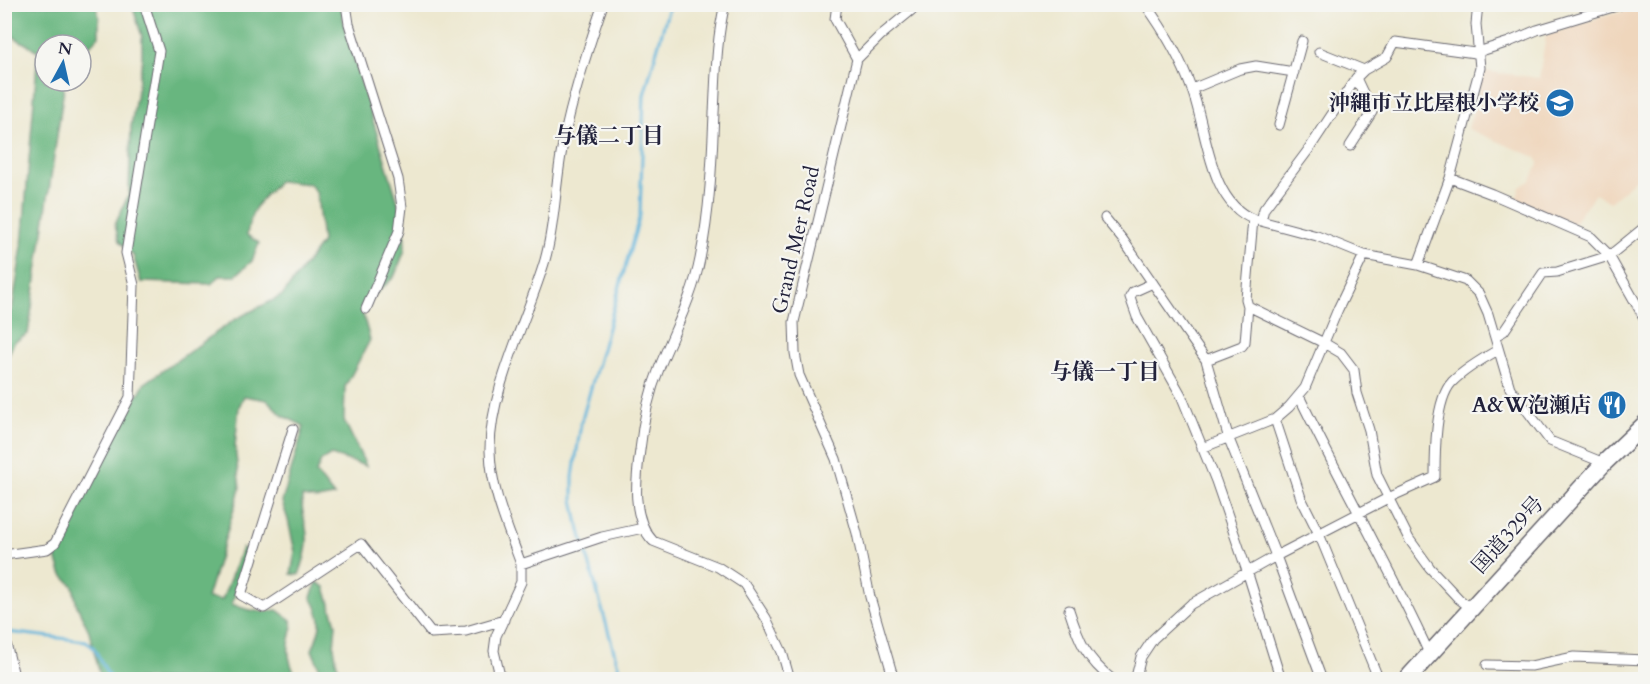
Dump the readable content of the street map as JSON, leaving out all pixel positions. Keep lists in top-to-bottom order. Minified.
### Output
{"streets":{"highway":["国道329号"],"street":["Grand Mer Road"]},"districts":["与儀二丁目","与儀一丁目"],"places":{"school or university":["沖縄市立比屋根小学校"],"restaurant":["A&W泡瀬店"]},"north":"top"}
